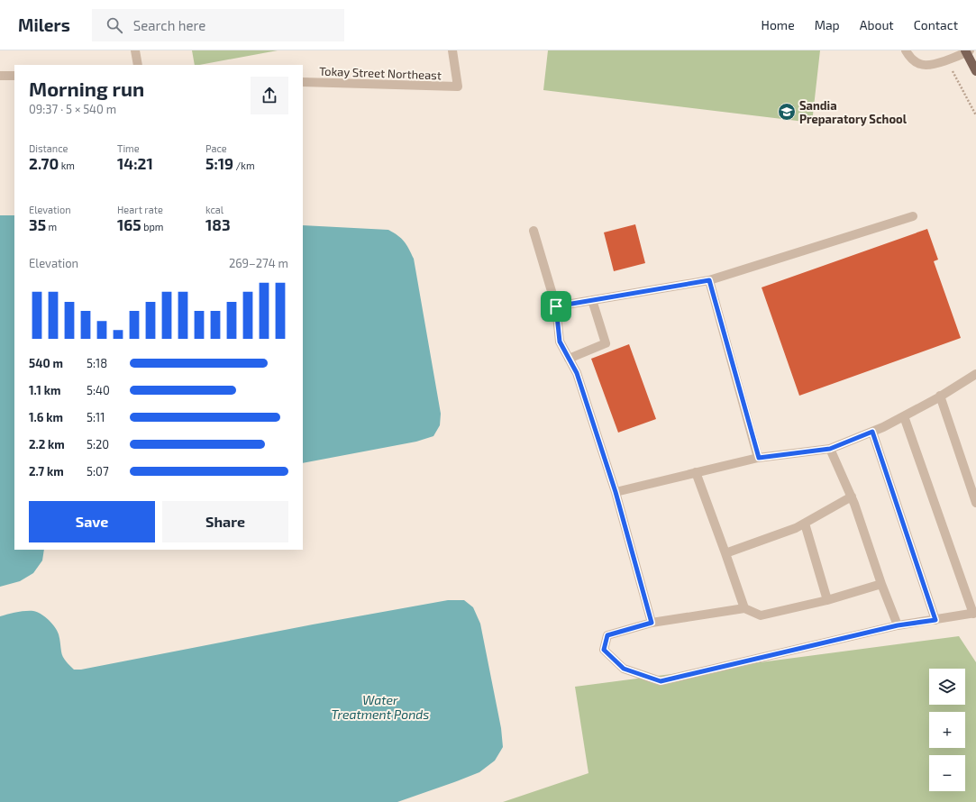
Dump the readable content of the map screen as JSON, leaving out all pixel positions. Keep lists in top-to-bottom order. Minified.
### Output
{"streets":{"street":["Tokay Street Northeast"]},"water":["Water Treatment Ponds"],"places":{"school or university":["Sandia Preparatory School"]},"page":{"header":"Milers","search":"Search here","nav":["Home","Map","About","Contact"],"heading":["Morning run","09:37 · 5 × 540 m"],"stats":[["Distance","2.70 km"],["Time","14:21"],["Pace","5:19 /km"],["Elevation","35 m"],["Heart rate","165 bpm"],["kcal","183"]],"chart":["Elevation","269–274 m"],"list":[{"name":"540 m","note":"5:18"},{"name":"1.1 km","note":"5:40"},{"name":"1.6 km","note":"5:11"},{"name":"2.2 km","note":"5:20"},{"name":"2.7 km","note":"5:07"}],"buttons":["Save","Share"],"map_buttons":["+","−"]}}
